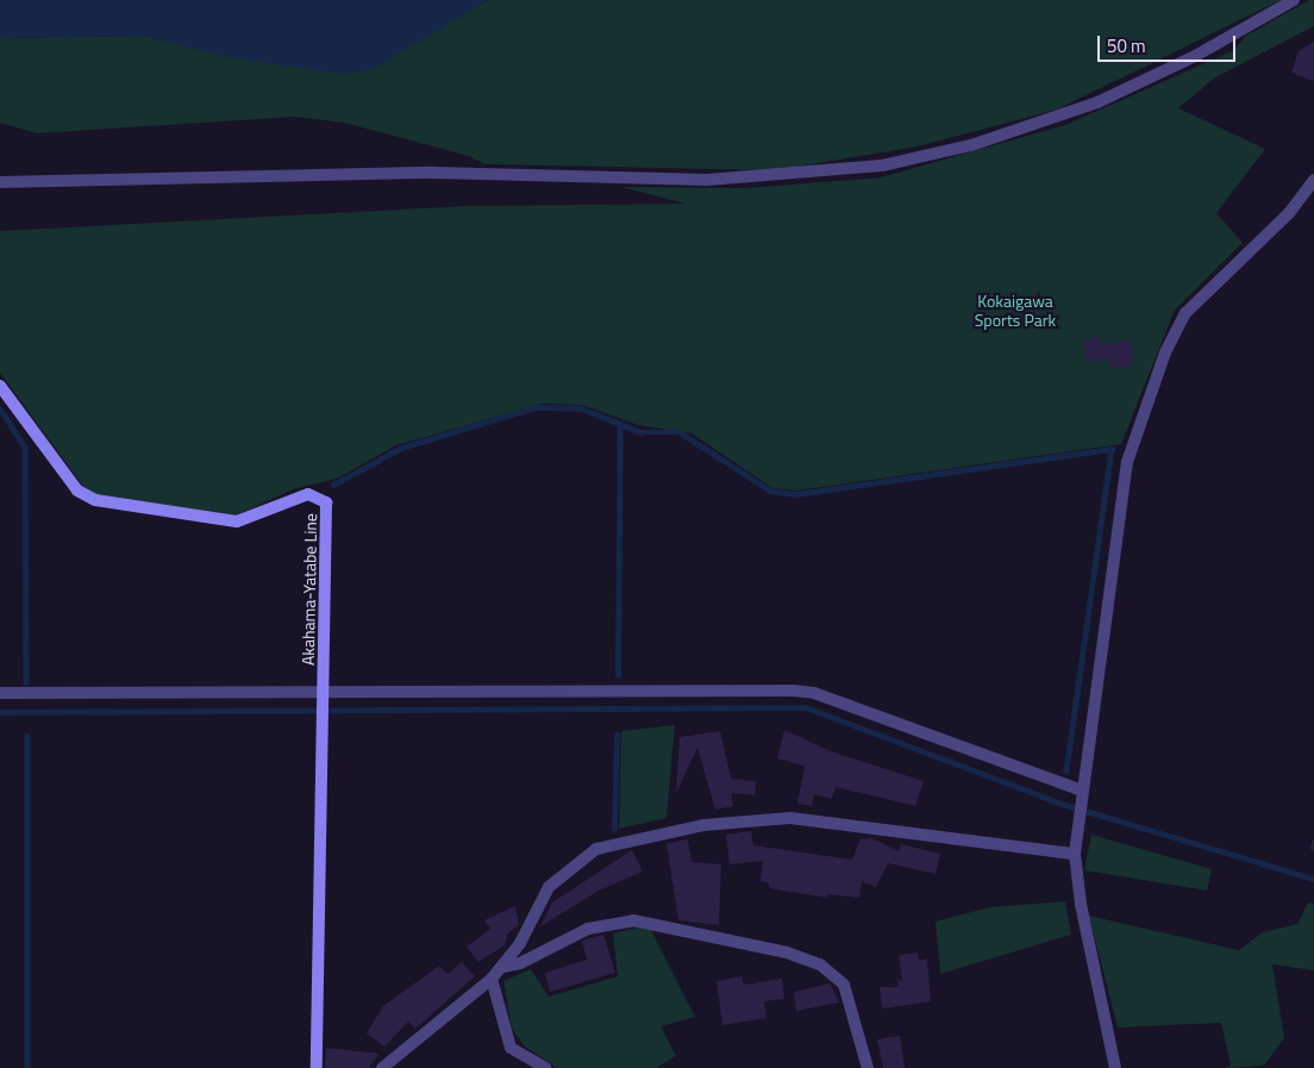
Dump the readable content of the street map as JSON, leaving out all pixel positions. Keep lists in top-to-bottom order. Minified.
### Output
{"streets":{"main road":["Akahama-Yatabe Line"]},"parks":["Kokaigawa Sports Park"],"scale_bar":"50 m"}
